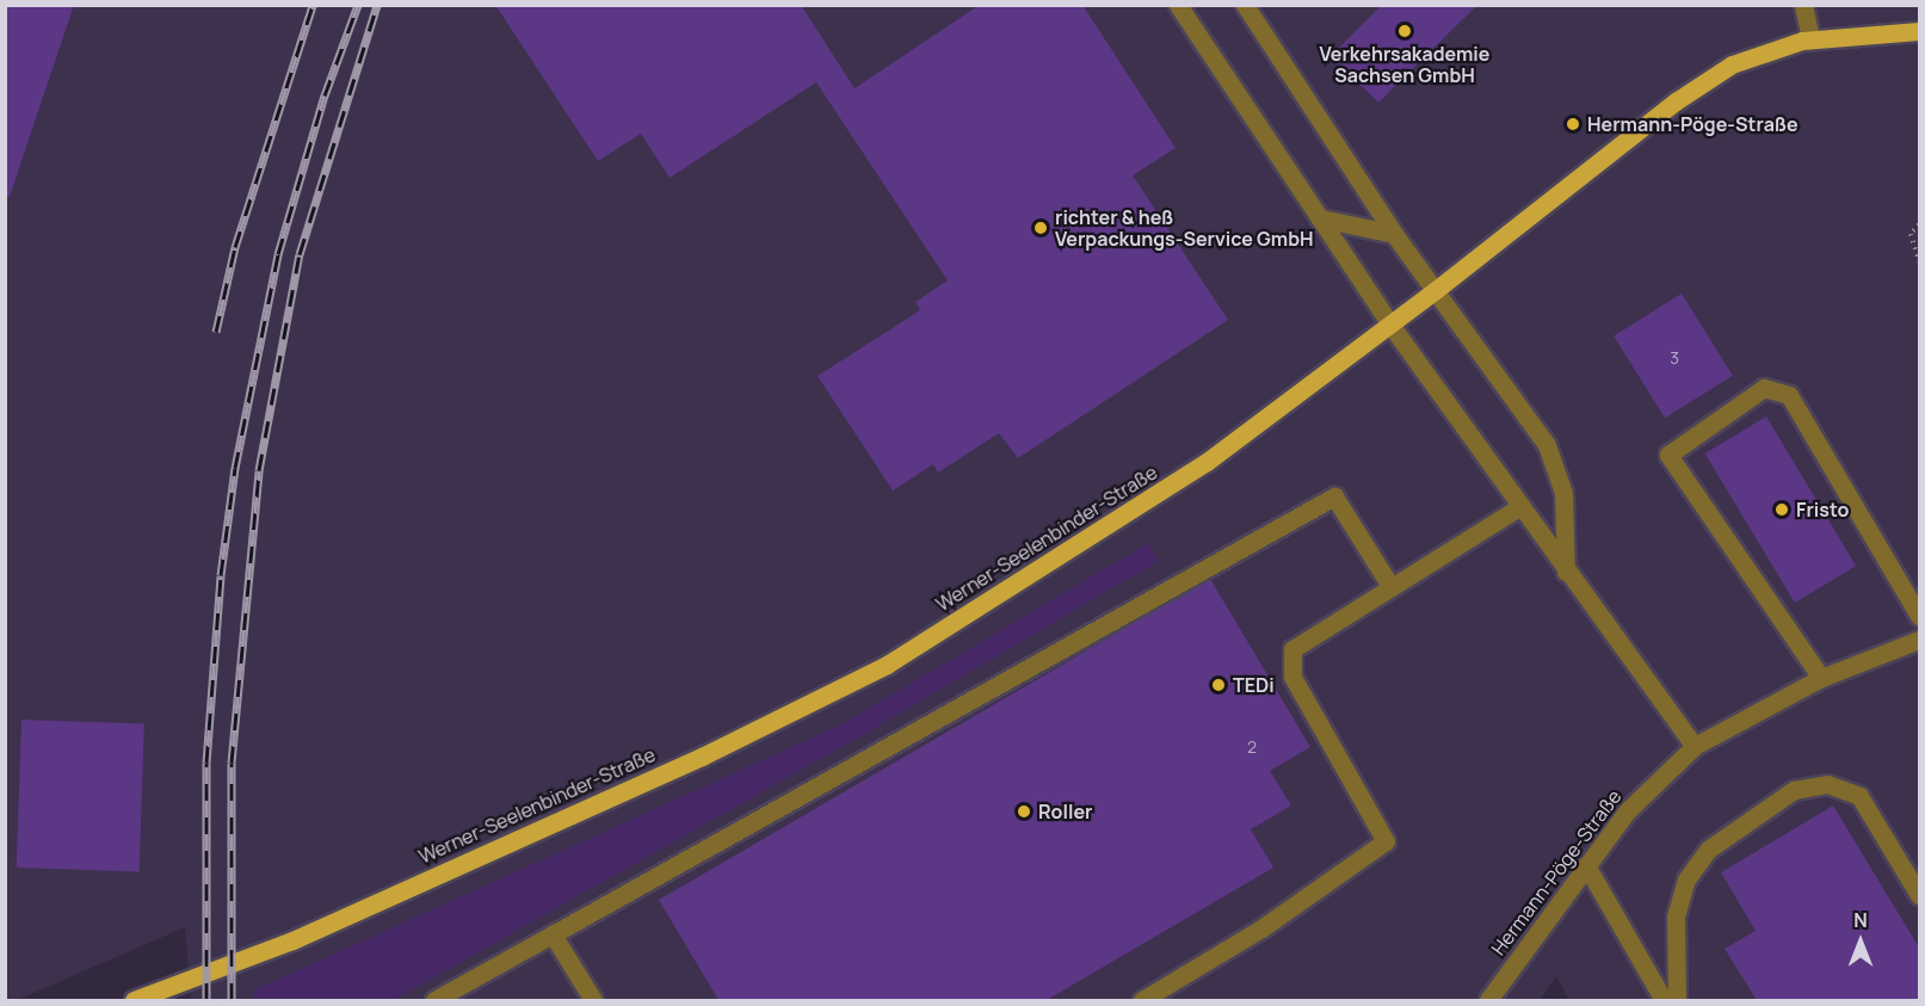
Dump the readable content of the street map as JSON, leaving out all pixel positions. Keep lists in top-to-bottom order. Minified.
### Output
{"streets":{"main road":["Werner-Seelenbinder-Straße"],"street":["Hermann-Pöge-Straße"]},"places":["Verkehrsakademie Sachsen GmbH","Hermann-Pöge-Straße","richter & heß Verpackungs-Service GmbH","Fristo","TEDi","Roller"],"house_numbers":["3","2"],"north":"top"}
